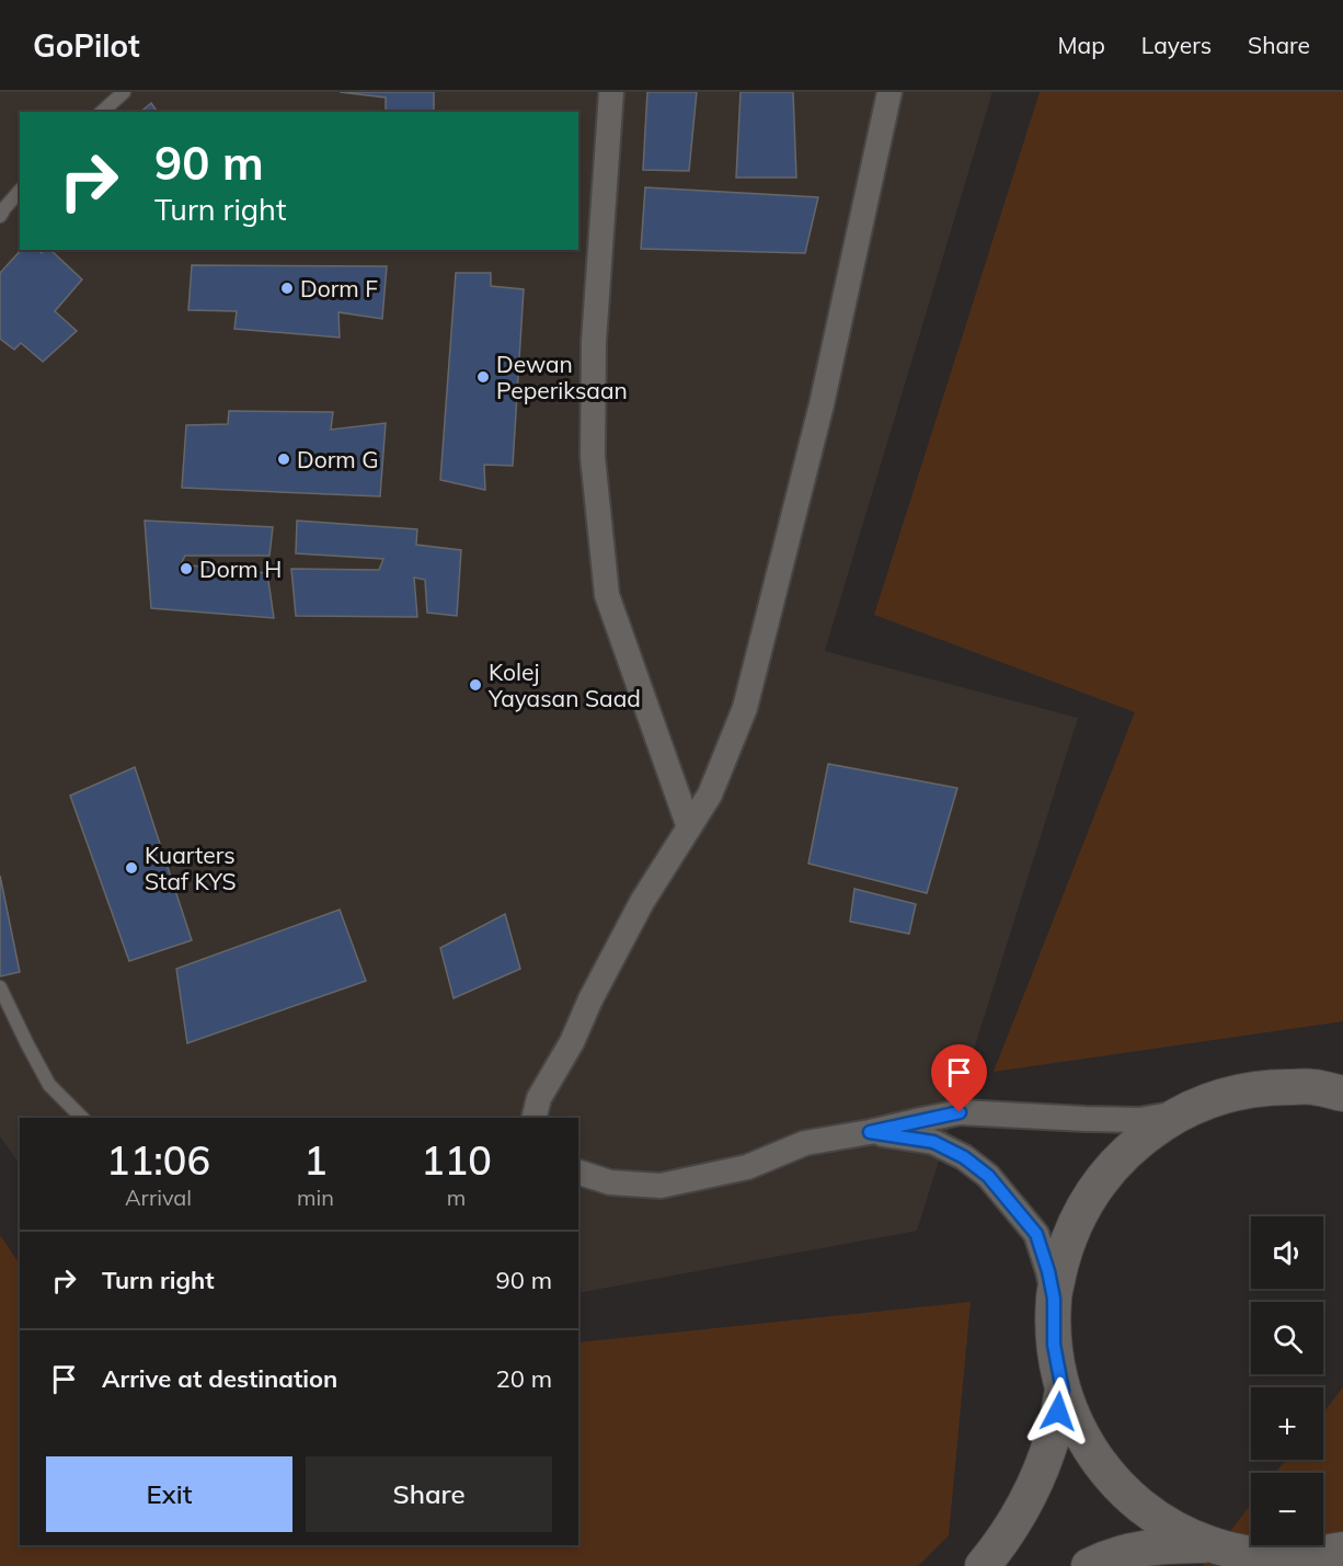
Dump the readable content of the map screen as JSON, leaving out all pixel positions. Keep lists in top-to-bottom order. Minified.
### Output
{"places":["Dorm F","Dewan Peperiksaan","Dorm G","Dorm H","Kolej Yayasan Saad","Kuarters Staf KYS"],"page":{"header":"GoPilot","nav":["Map","Layers","Share"],"turn":["90 m","Turn right"],"eta":["11:06","Arrival","1","min","110","m"],"map_buttons":["+","−"],"list":[{"name":"Turn right","value":"90 m"},{"name":"Arrive at destination","value":"20 m"}],"buttons":["Exit","Share"]}}
